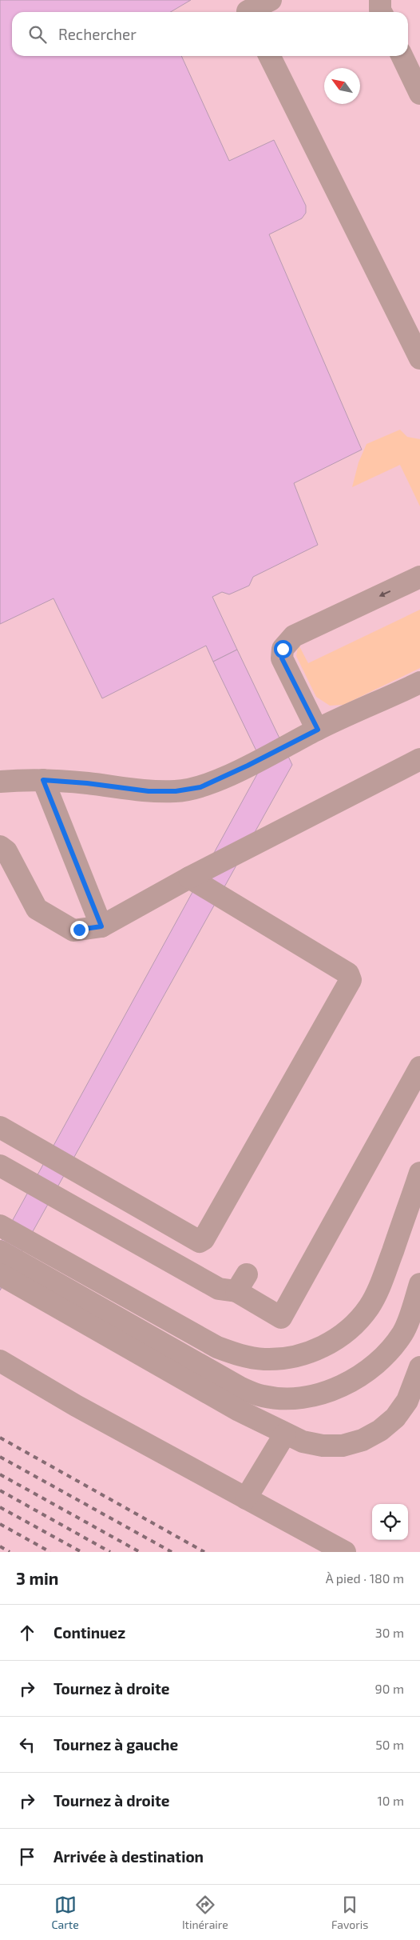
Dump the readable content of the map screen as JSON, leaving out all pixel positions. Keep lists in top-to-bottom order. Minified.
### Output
{"north":"top left","page":{"search":"Rechercher","heading":["3 min","À pied · 180 m"],"list":[["Continuez","30 m"],["Tournez à droite","90 m"],["Tournez à gauche","50 m"],["Tournez à droite","10 m"],"Arrivée à destination"],"nav":["Carte","Itinéraire","Favoris"]}}
